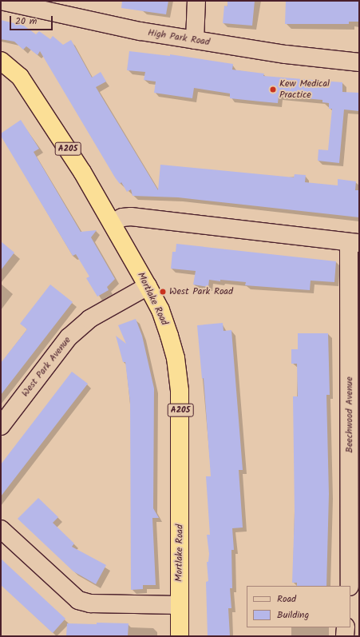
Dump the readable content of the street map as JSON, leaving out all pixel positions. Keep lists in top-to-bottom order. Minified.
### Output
{"streets":{"highway":["A205","Mortlake Road"],"street":["High Park Road","West Park Avenue","Beechwood Avenue"]},"crossings":[["Mortlake Road","West Park Avenue"]],"places":["Kew Medical Practice","West Park Road"],"legend":["Road","Building"],"scale_bar":"20 m"}
